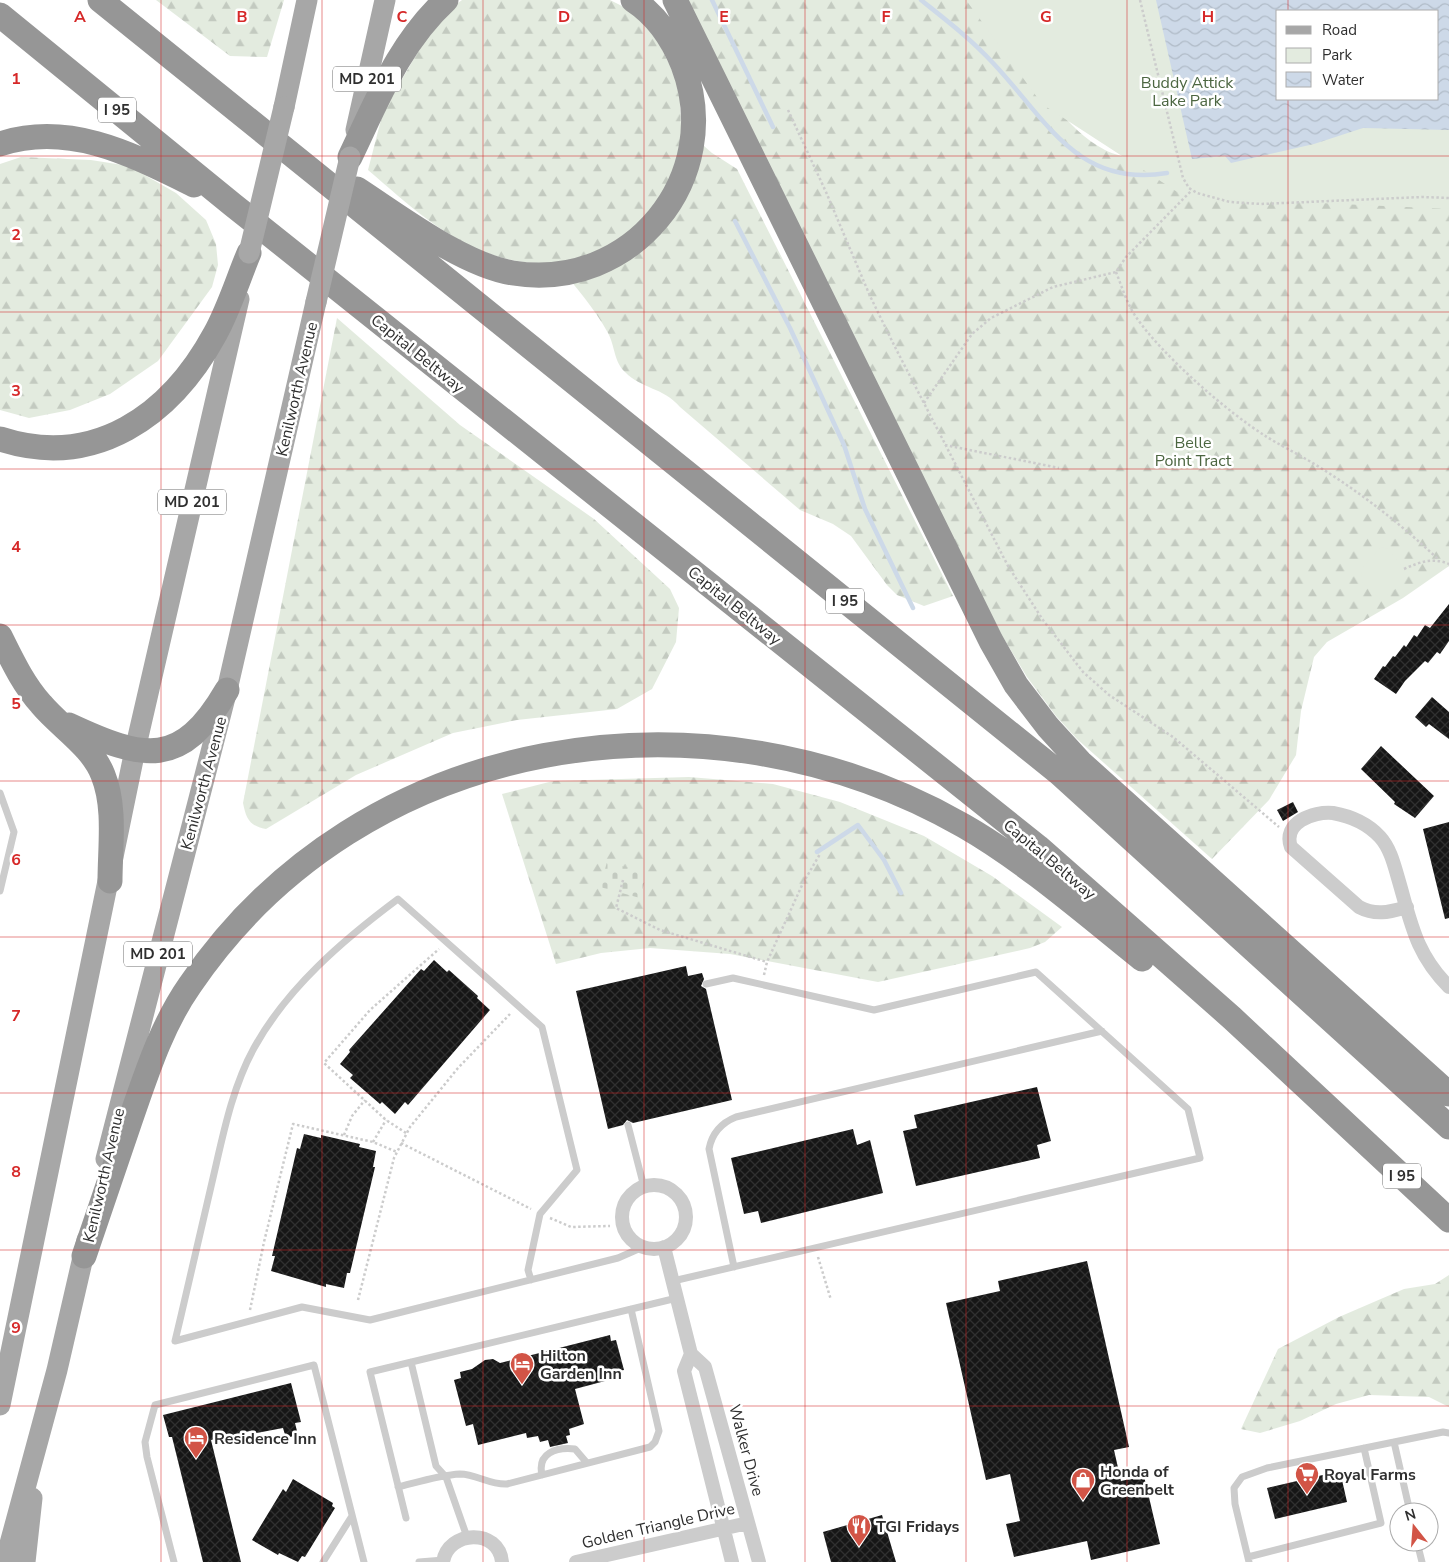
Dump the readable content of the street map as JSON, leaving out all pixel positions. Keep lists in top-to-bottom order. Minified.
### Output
{"streets":{"highway":["I 95","Capital Beltway"],"main road":["MD 201","Kenilworth Avenue"],"street":["Walker Drive","Golden Triangle Drive"]},"crossings":[["Walker Drive","Golden Triangle Drive"]],"parks":["Buddy Attick Lake Park","Belle Point Tract"],"places":{"hotel":["Hilton Garden Inn","Residence Inn"],"supermarket":["Royal Farms"],"shop":["Honda of Greenbelt"],"restaurant":["TGI Fridays"]},"legend":["Road","Park","Water"],"north":"top","grid":{"columns":["A","B","C","D","E","F","G","H"],"rows":["1","2","3","4","5","6","7","8","9"]}}
